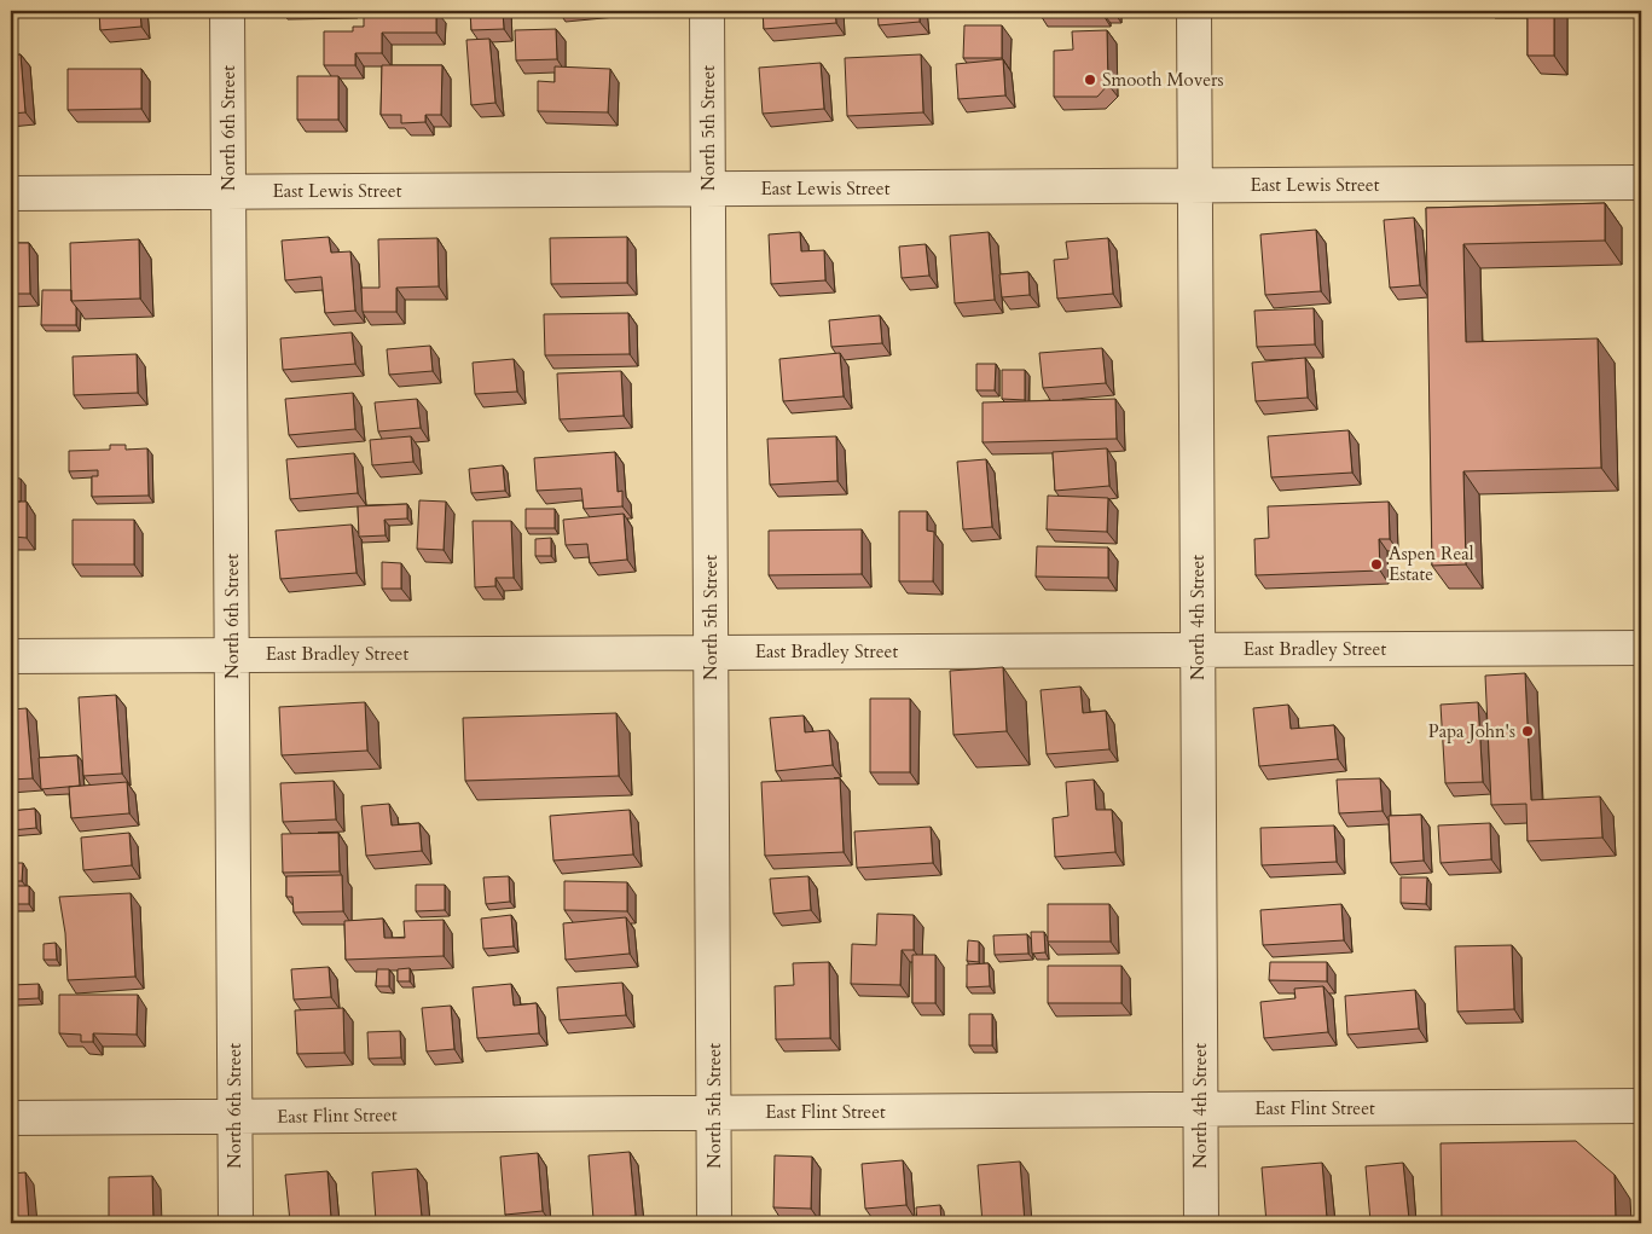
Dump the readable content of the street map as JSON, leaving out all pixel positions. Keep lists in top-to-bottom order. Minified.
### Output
{"streets":{"street":["North 6th Street","North 5th Street","East Lewis Street","North 4th Street","East Bradley Street","East Flint Street"]},"crossings":[["North 6th Street","East Lewis Street"],["North 6th Street","East Bradley Street"],["North 6th Street","East Flint Street"],["North 5th Street","East Lewis Street"],["North 5th Street","East Bradley Street"],["North 5th Street","East Flint Street"],["East Lewis Street","North 4th Street"],["North 4th Street","East Bradley Street"],["North 4th Street","East Flint Street"]],"places":["Smooth Movers","Aspen Real Estate","Papa John's"]}
